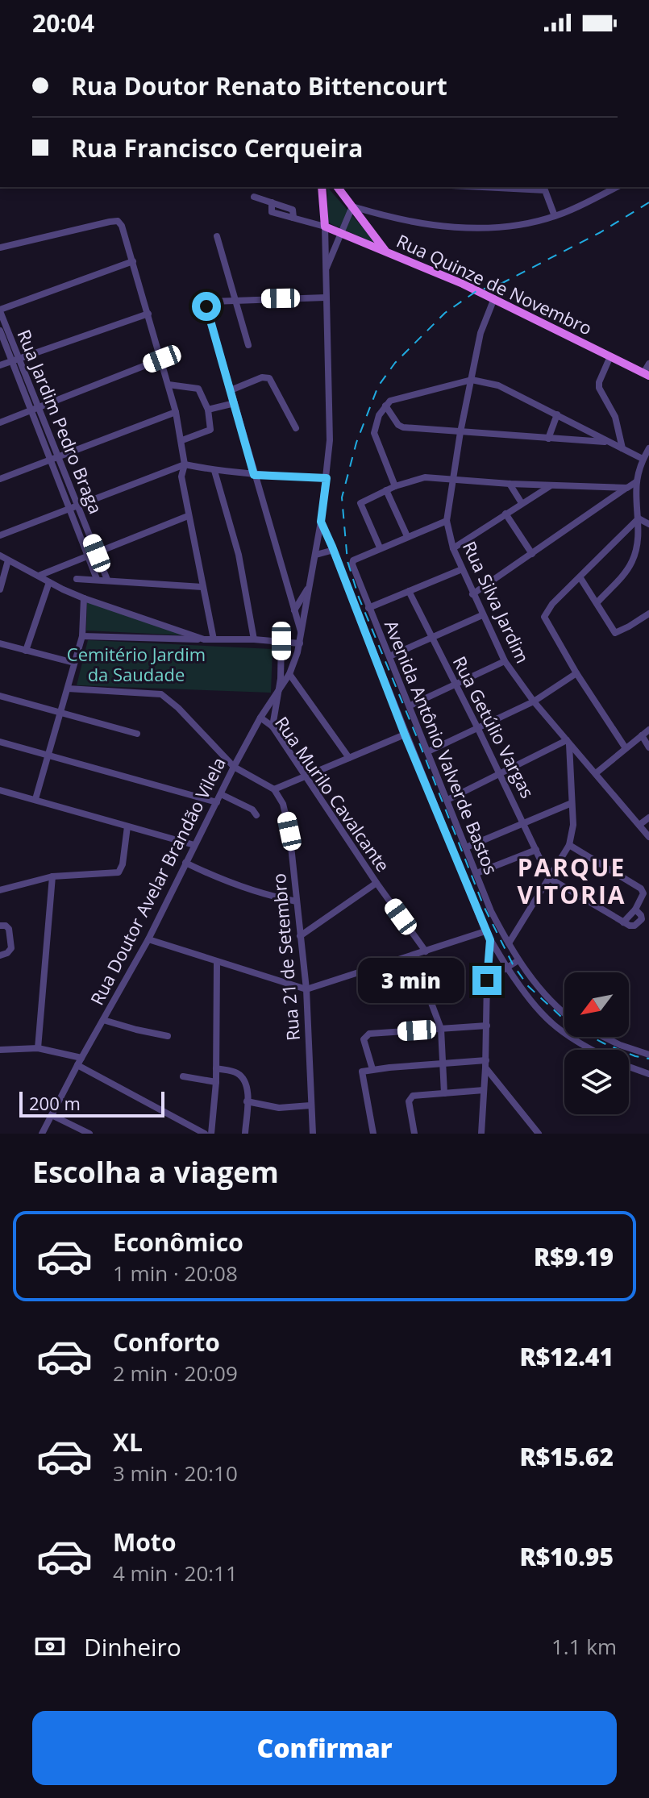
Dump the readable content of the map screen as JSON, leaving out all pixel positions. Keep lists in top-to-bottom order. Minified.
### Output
{"streets":{"main road":["Rua Quinze de Novembro"],"street":["Rua Jardim Pedro Braga","Rua Silva Jardim","Rua Getúlio Vargas","Avenida Antônio Valverde Bastos","Rua Murilo Cavalcante","Rua Doutor Avelar Brandão Vilela","Rua 21 de Setembro"]},"crossings":[["Rua Quinze de Novembro","Rua Silva Jardim"],["Rua Quinze de Novembro","Rua Doutor Avelar Brandão Vilela"],["Avenida Antônio Valverde Bastos","Rua Doutor Avelar Brandão Vilela"],["Rua Murilo Cavalcante","Rua Doutor Avelar Brandão Vilela"]],"districts":["PARQUE VITORIA"],"parks":["Cemitério Jardim da Saudade"],"scale_bar":"200 m","north":"bottom left","page":{"status":"20:04","banner":["Rua Doutor Renato Bittencourt","Rua Francisco Cerqueira"],"bubble":"3 min","scale":"200 m","heading":"Escolha a viagem","list":[{"name":"Econômico","note":"1 min · 20:08","value":"R$9.19"},{"name":"Conforto","note":"2 min · 20:09","value":"R$12.41"},{"name":"XL","note":"3 min · 20:10","value":"R$15.62"},{"name":"Moto","note":"4 min · 20:11","value":"R$10.95"}],"pay":["Dinheiro","1.1 km"],"buttons":"Confirmar"}}
